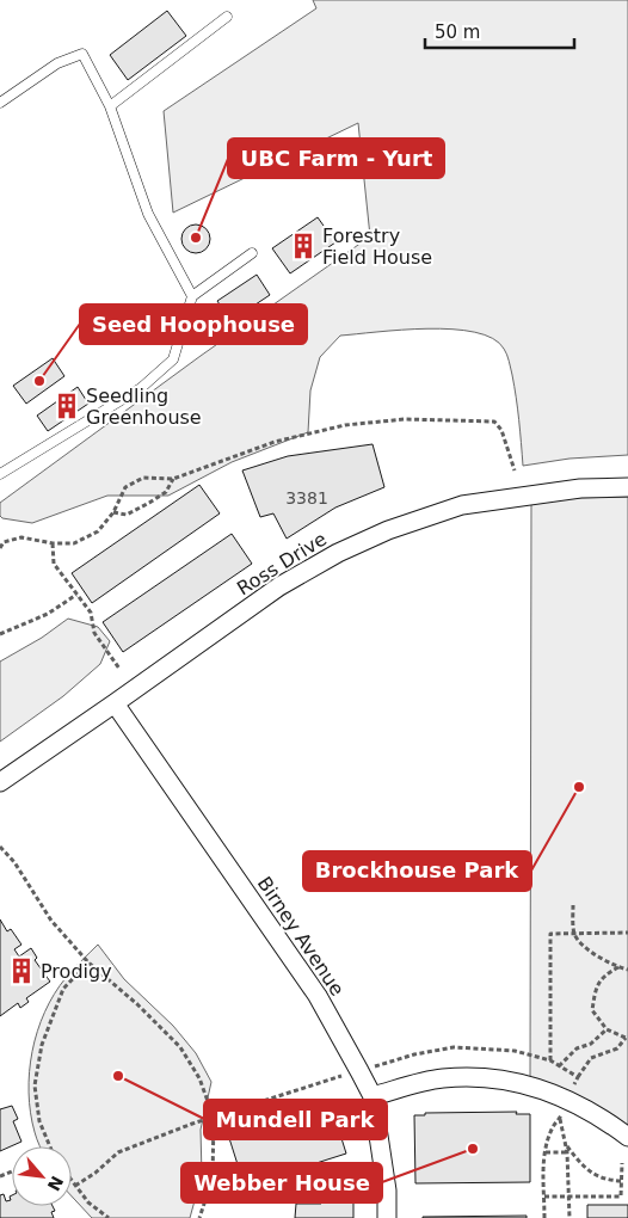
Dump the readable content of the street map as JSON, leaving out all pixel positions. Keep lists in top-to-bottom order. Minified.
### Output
{"streets":{"street":["Ross Drive","Birney Avenue"]},"crossings":[["Ross Drive","Birney Avenue"]],"places":{"other":["UBC Farm - Yurt","Seed Hoophouse","Brockhouse Park","Mundell Park","Webber House"],"building":["Forestry Field House","Seedling Greenhouse","Prodigy"]},"house_numbers":["3381"],"scale_bar":"50 m","north":"bottom right"}
